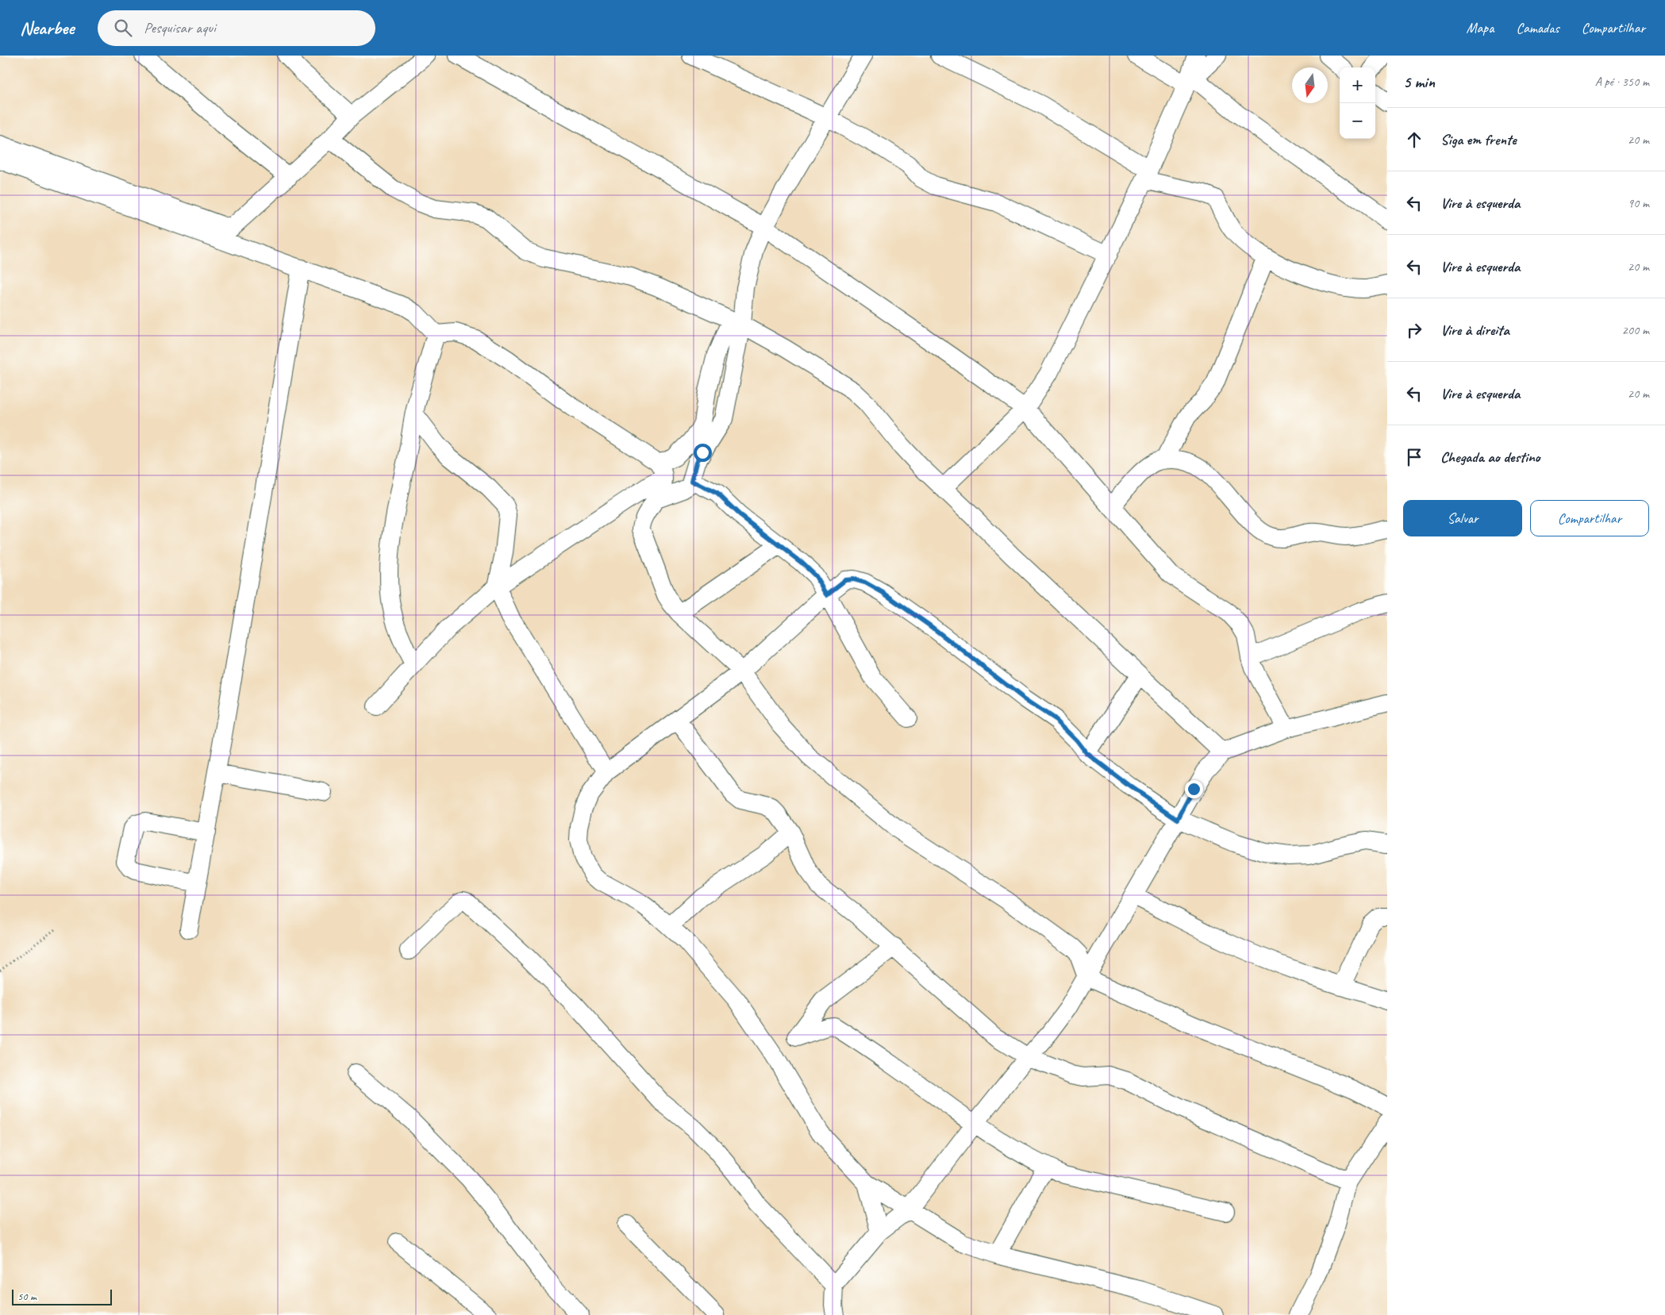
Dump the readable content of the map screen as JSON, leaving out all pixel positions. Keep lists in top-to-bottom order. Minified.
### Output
{"scale_bar":"50 m","north":"bottom","page":{"header":"Nearbee","search":"Pesquisar aqui","nav":["Mapa","Camadas","Compartilhar"],"heading":["5 min","A pé · 350 m"],"map_buttons":["+","−"],"list":[["Siga em frente","20 m"],["Vire à esquerda","90 m"],["Vire à esquerda","20 m"],["Vire à direita","200 m"],["Vire à esquerda","20 m"],"Chegada ao destino"],"buttons":["Salvar","Compartilhar"],"scale":"50 m"}}
